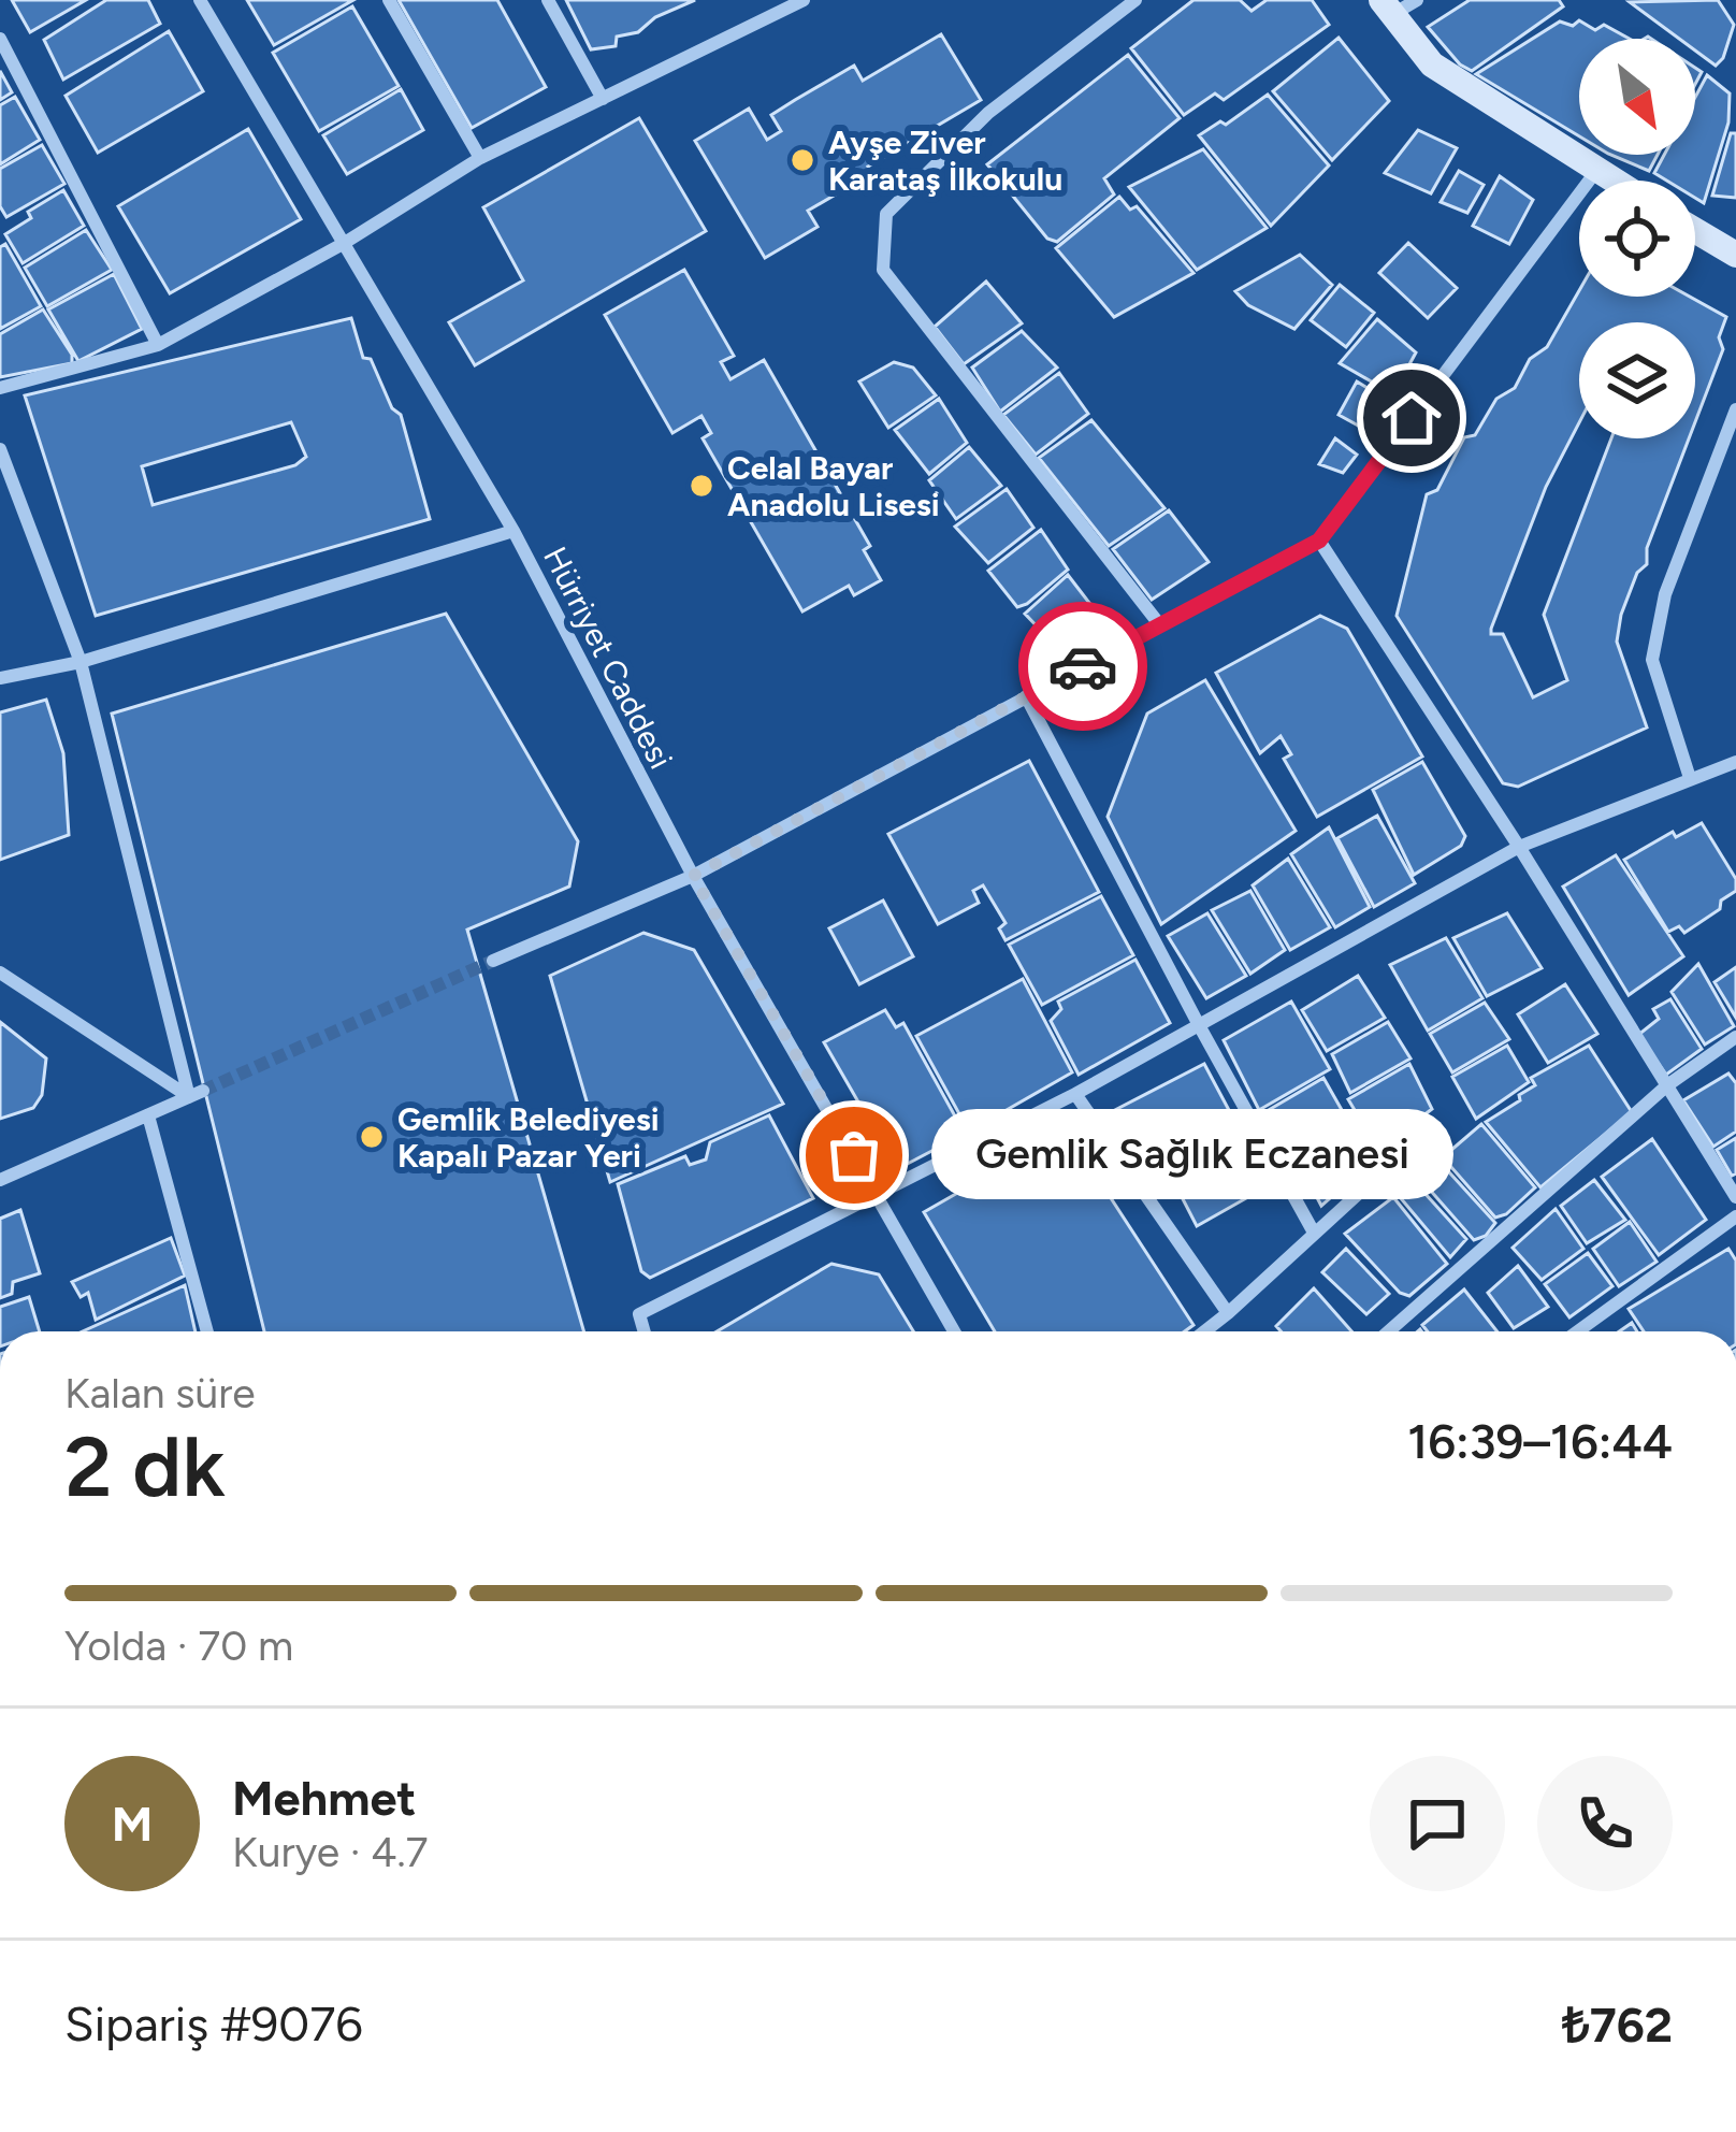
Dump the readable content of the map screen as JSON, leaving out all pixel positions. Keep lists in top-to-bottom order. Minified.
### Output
{"streets":{"street":["Hürriyet Caddesi"]},"places":["Ayşe Ziver Karataş İlkokulu","Celal Bayar Anadolu Lisesi","Gemlik Belediyesi Kapalı Pazar Yeri","Gemlik Sağlık Eczanesi"],"north":"bottom right","page":{"bubble":"Gemlik Sağlık Eczanesi","heading":["2 dk","Kalan süre","16:39–16:44"],"panel":["Mehmet","Kurye · 4.7","Sipariş #9076","₺762"],"bar":"Yolda · 70 m","round":"M"}}
